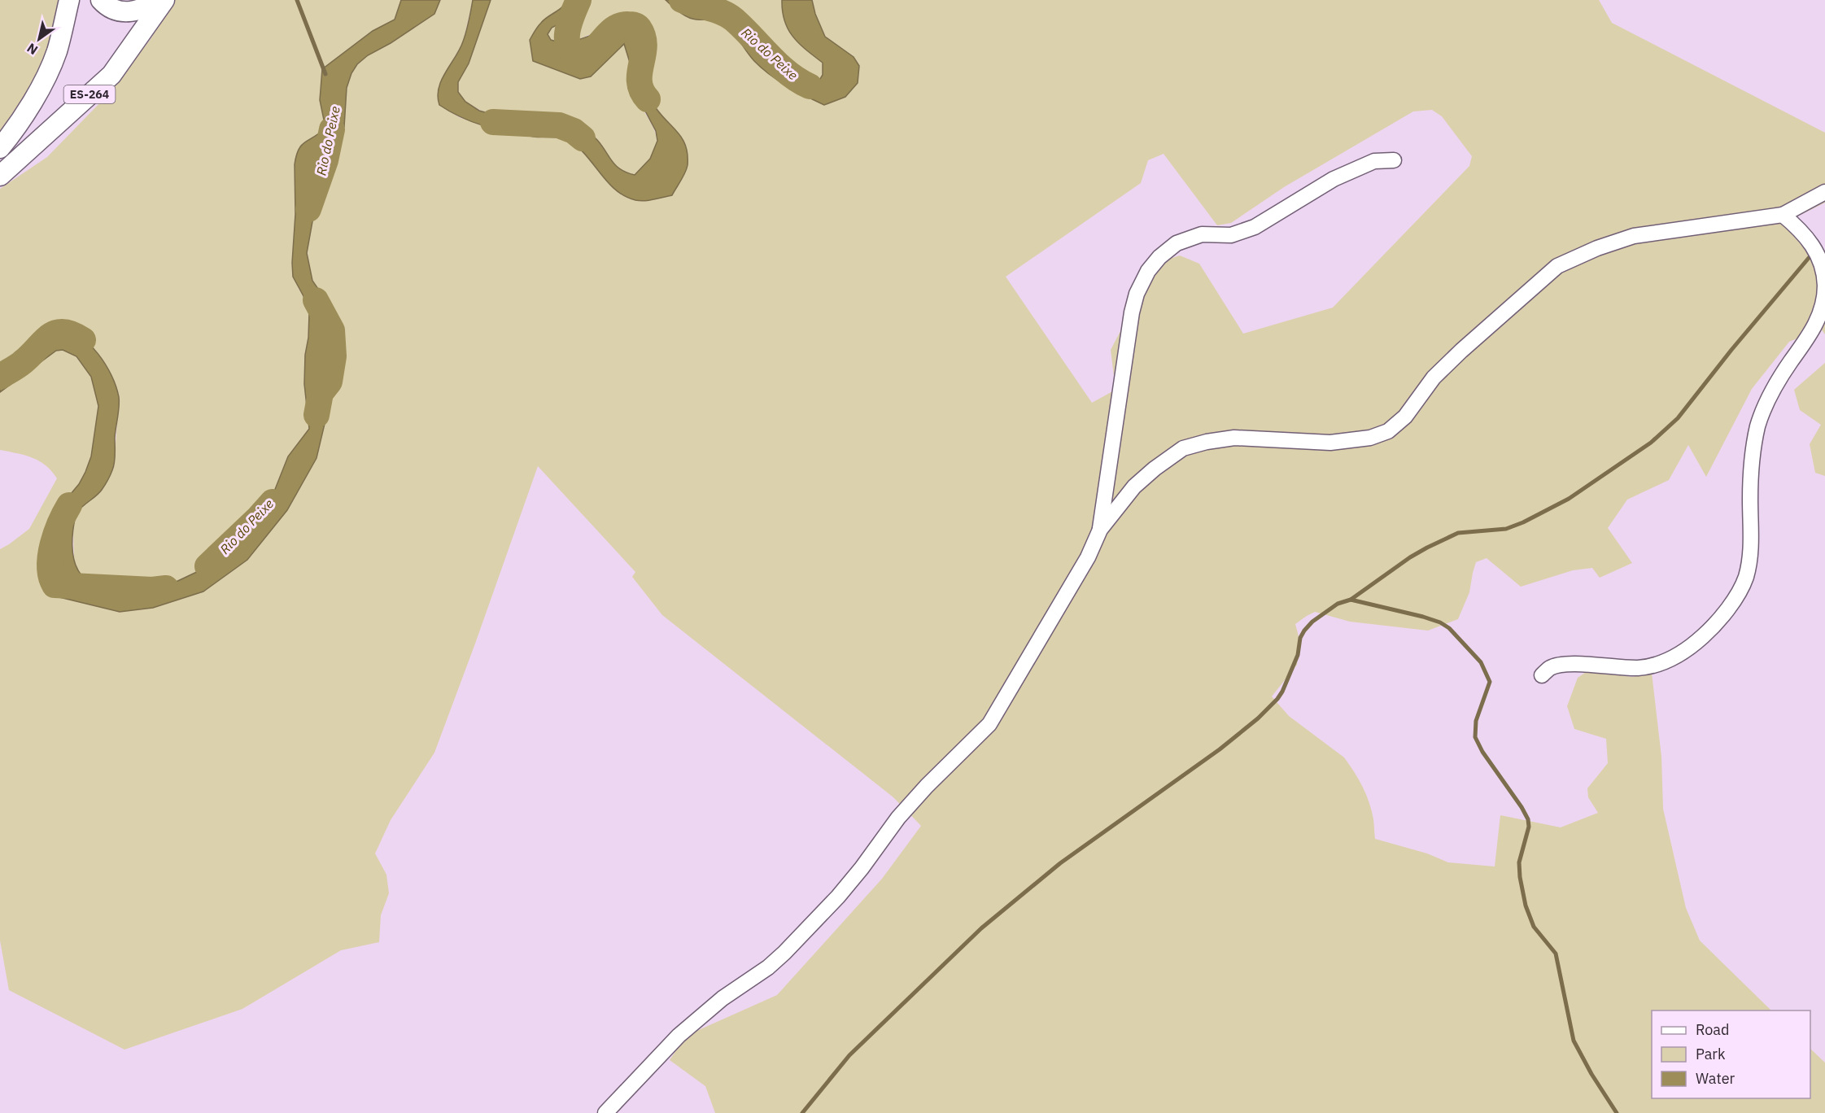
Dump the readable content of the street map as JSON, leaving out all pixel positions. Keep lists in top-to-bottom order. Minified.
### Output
{"streets":{"main road":["ES-264"]},"water":["Rio do Peixe"],"legend":["Road","Park","Water"],"north":"bottom left"}
